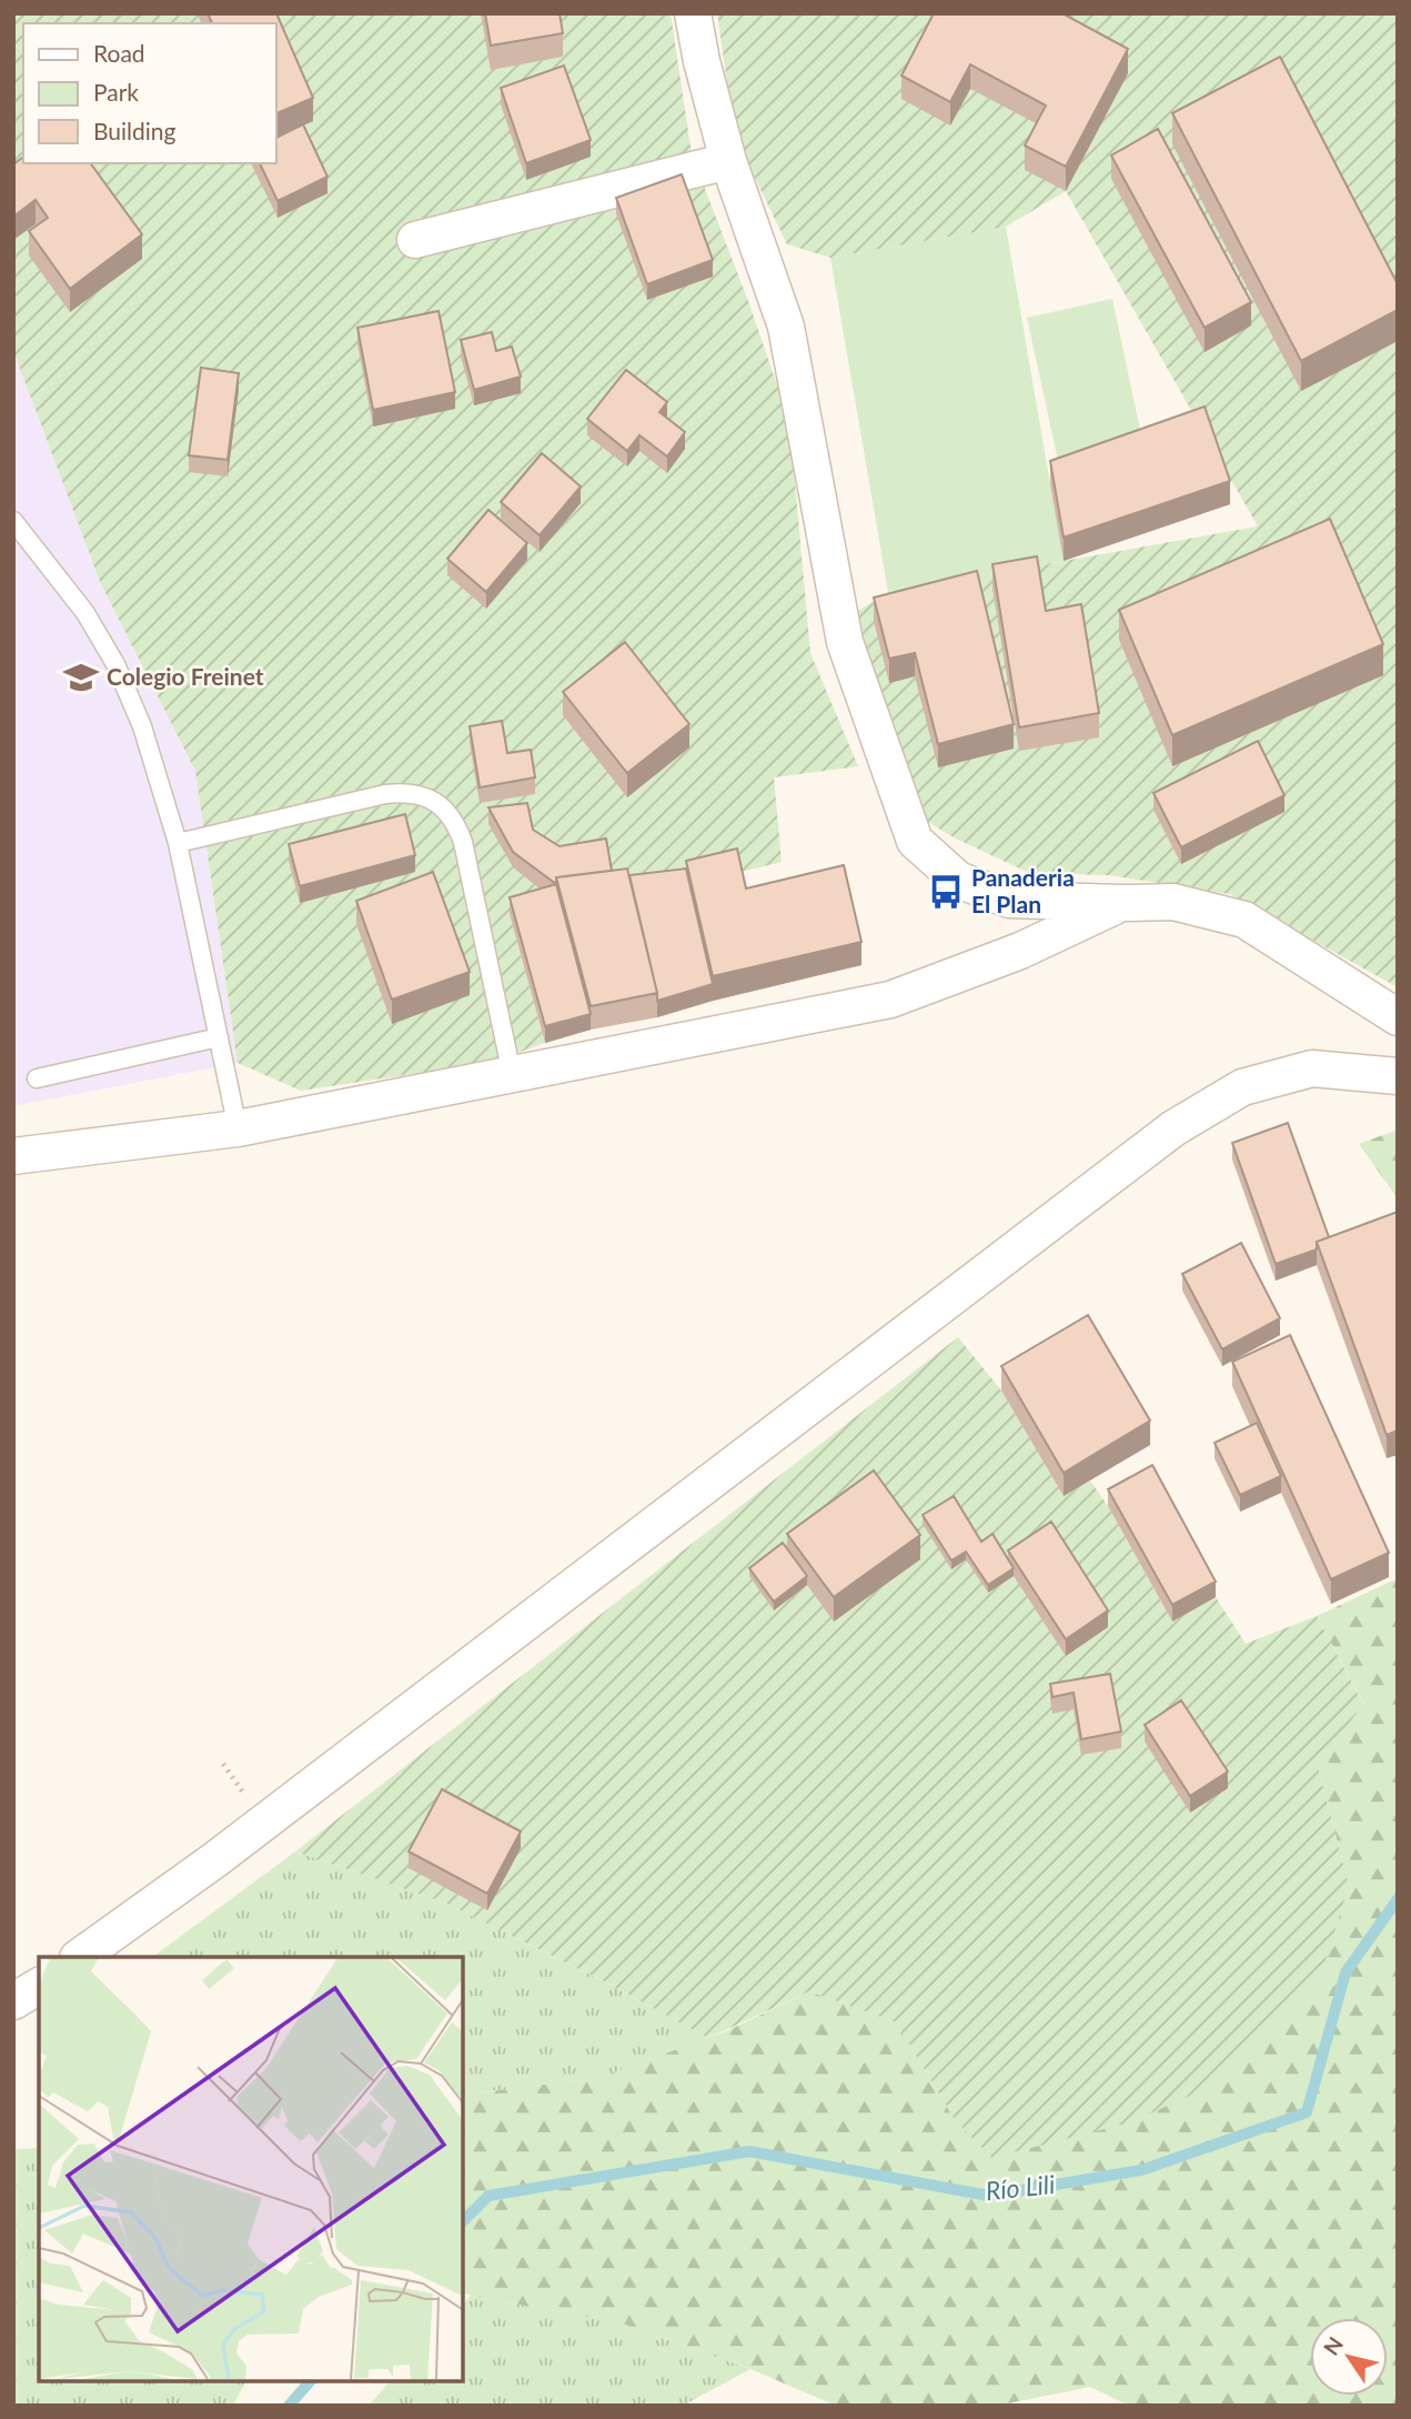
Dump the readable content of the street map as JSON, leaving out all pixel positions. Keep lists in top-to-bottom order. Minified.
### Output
{"water":["Río Lili"],"places":{"school or university":["Colegio Freinet"],"bus stop":["Panaderia El Plan"]},"legend":["Road","Park","Building"],"north":"top left"}
